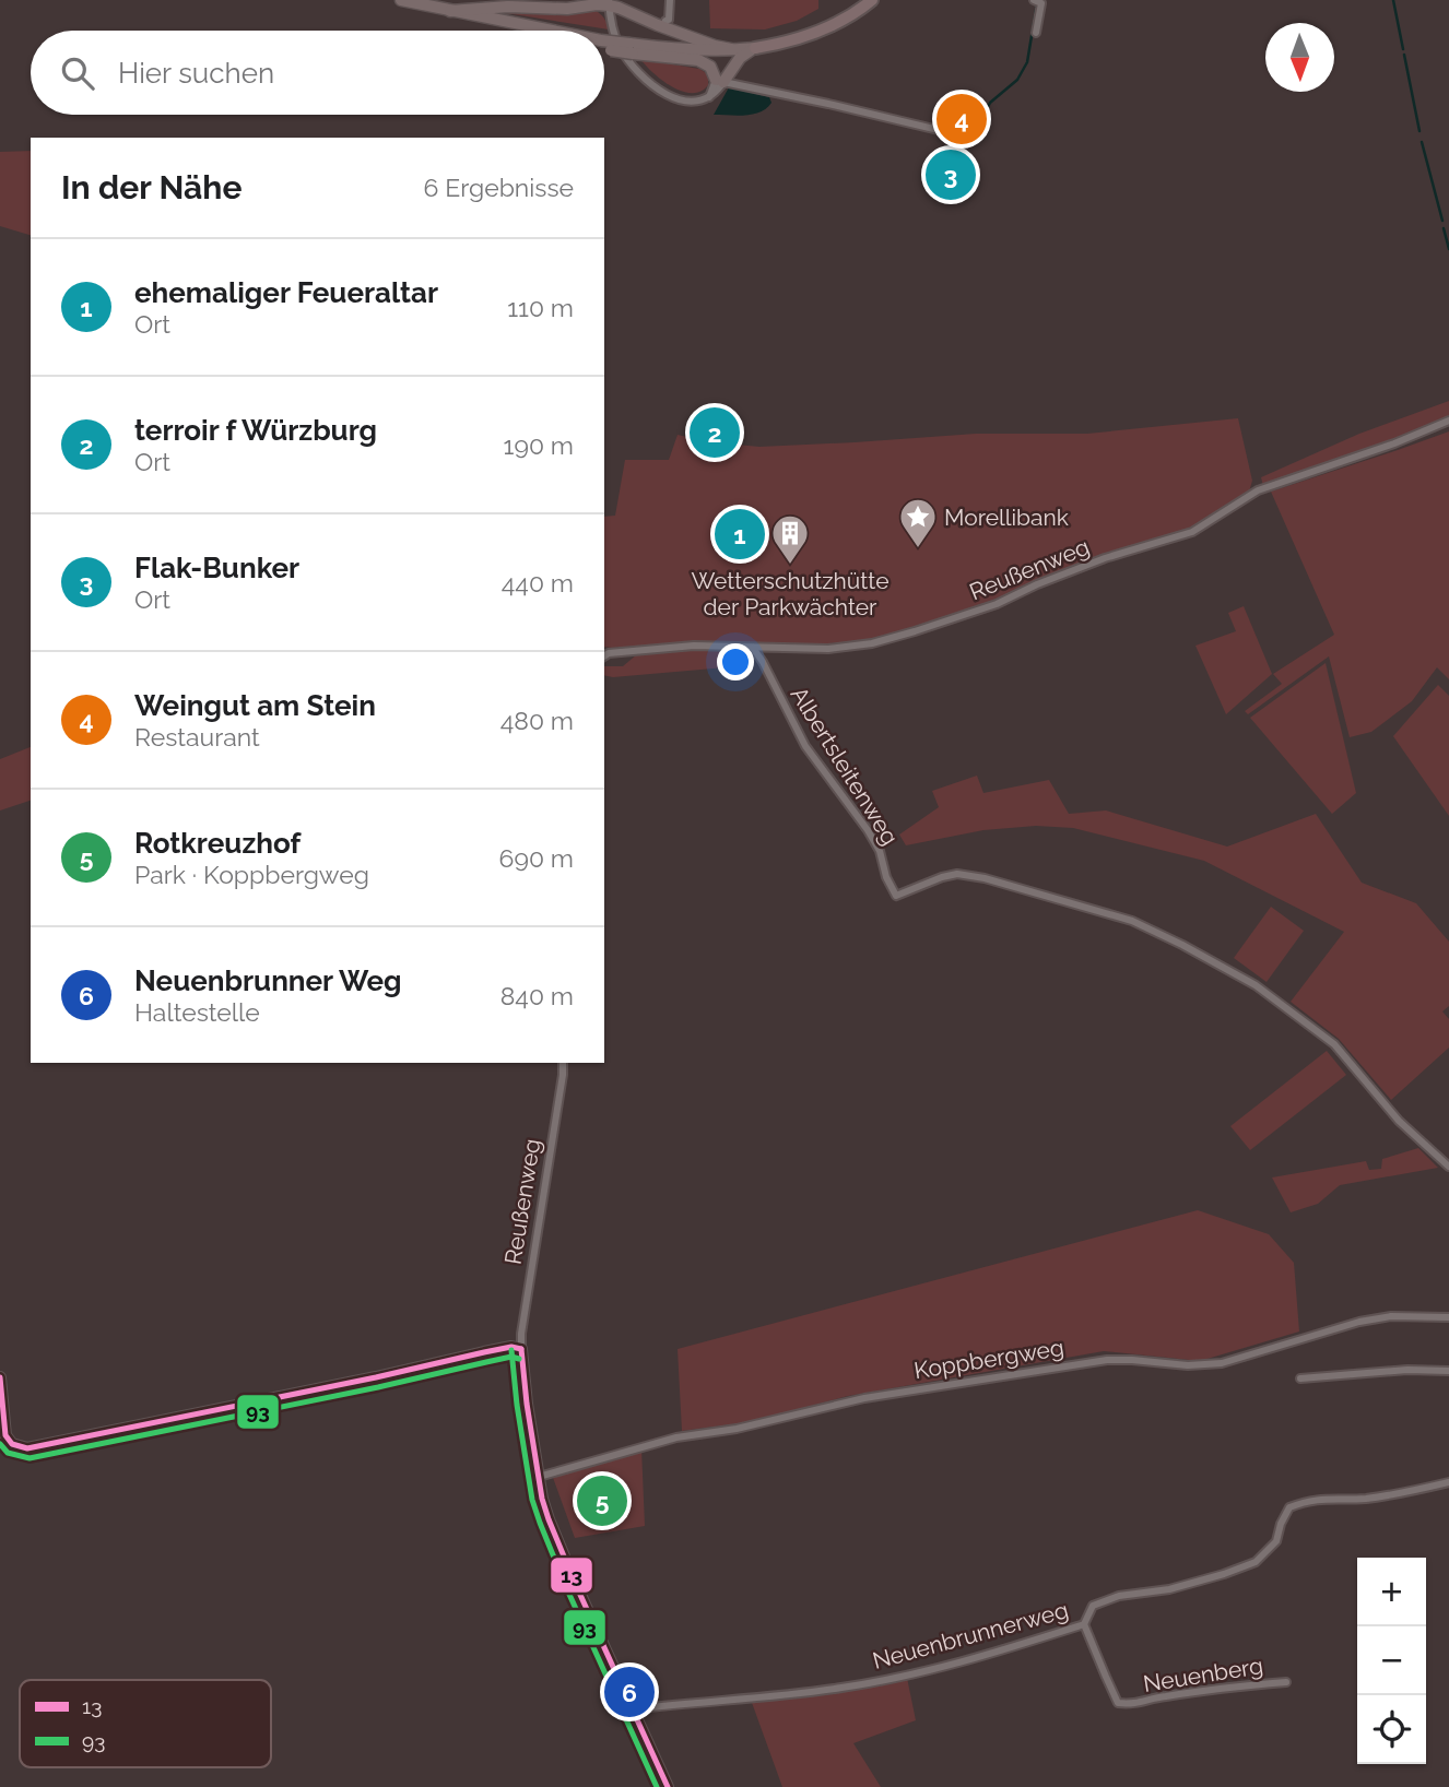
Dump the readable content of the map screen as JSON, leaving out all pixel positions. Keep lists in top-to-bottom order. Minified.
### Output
{"streets":{"street":["Reußenweg","Albertsleitenweg","Koppbergweg","Neuenbrunnerweg","Neuenberg"]},"crossings":[["Reußenweg","Albertsleitenweg"],["Neuenbrunnerweg","Neuenberg"]],"places":{"place":["Morellibank"],"building":["Wetterschutzhütte der Parkwächter"]},"lines":["transit line 13","transit line 93"],"legend":["13","93"],"north":"bottom","page":{"search":"Hier suchen","pins":["4","3","2","1","5","6"],"heading":["In der Nähe","6 Ergebnisse"],"list":[{"mark":"1","name":"ehemaliger Feueraltar","note":"Ort","value":"110 m"},{"mark":"2","name":"terroir f Würzburg","note":"Ort","value":"190 m"},{"mark":"3","name":"Flak-Bunker","note":"Ort","value":"440 m"},{"mark":"4","name":"Weingut am Stein","note":"Restaurant","value":"480 m"},{"mark":"5","name":"Rotkreuzhof","note":"Park · Koppbergweg","value":"690 m"},{"mark":"6","name":"Neuenbrunner Weg","note":"Haltestelle","value":"840 m"}],"map_buttons":["+","−"]}}
